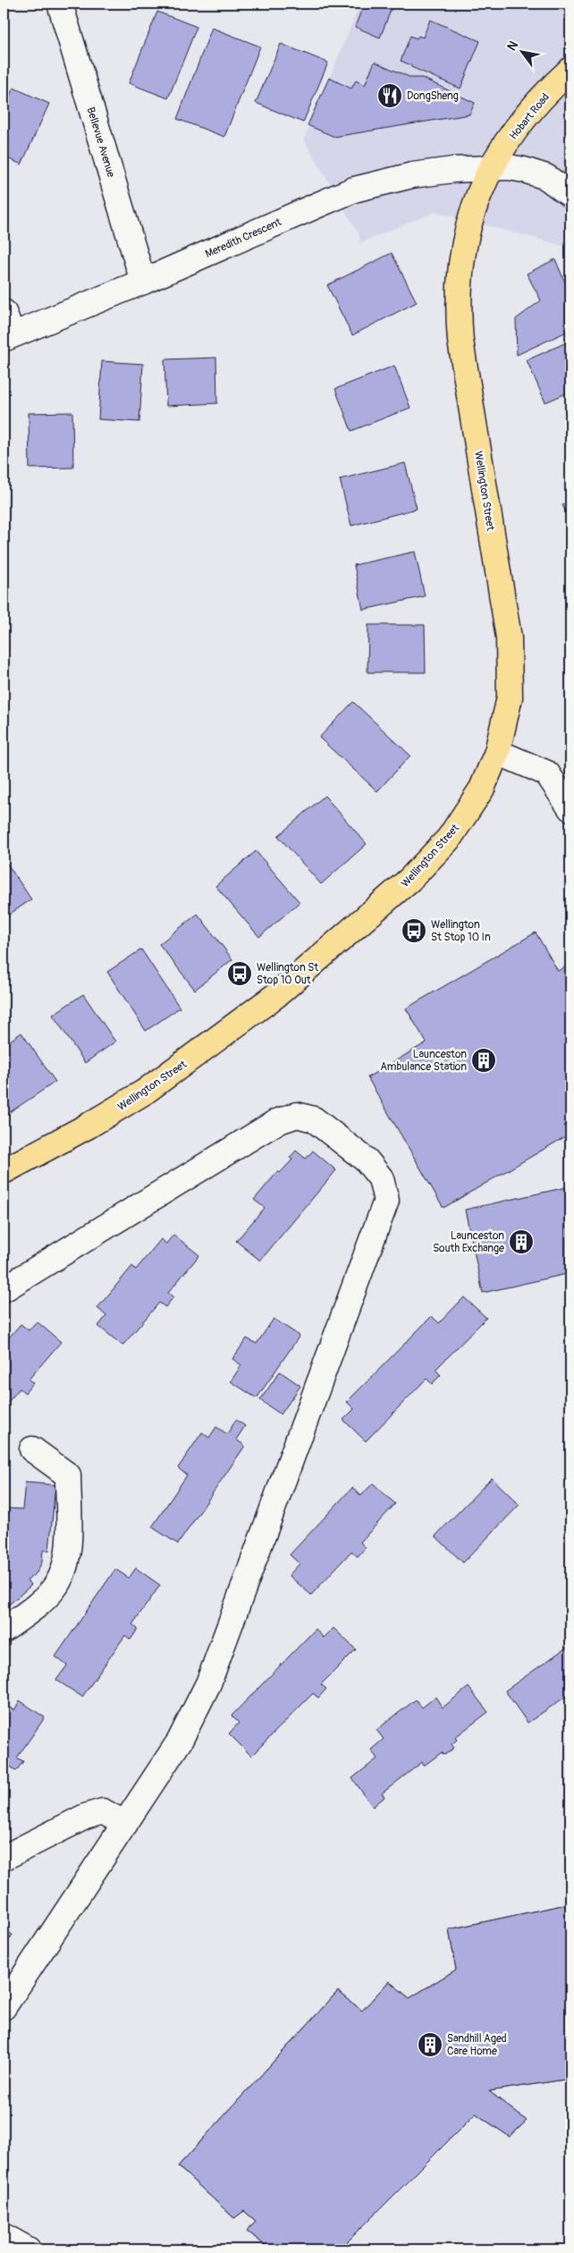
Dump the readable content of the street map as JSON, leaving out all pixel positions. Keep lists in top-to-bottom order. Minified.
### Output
{"streets":{"main road":["Hobart Road","Wellington Street"],"street":["Bellevue Avenue","Meredith Crescent"]},"crossings":[["Hobart Road","Meredith Crescent"],["Hobart Road","Wellington Street"],["Bellevue Avenue","Meredith Crescent"],["Meredith Crescent","Wellington Street"]],"places":{"restaurant":["DongSheng"],"bus stop":["Wellington St Stop 10 In","Wellington St Stop 10 Out"],"building":["Launceston Ambulance Station","Launceston South Exchange","Sandhill Aged Care Home"]},"north":"top left"}
